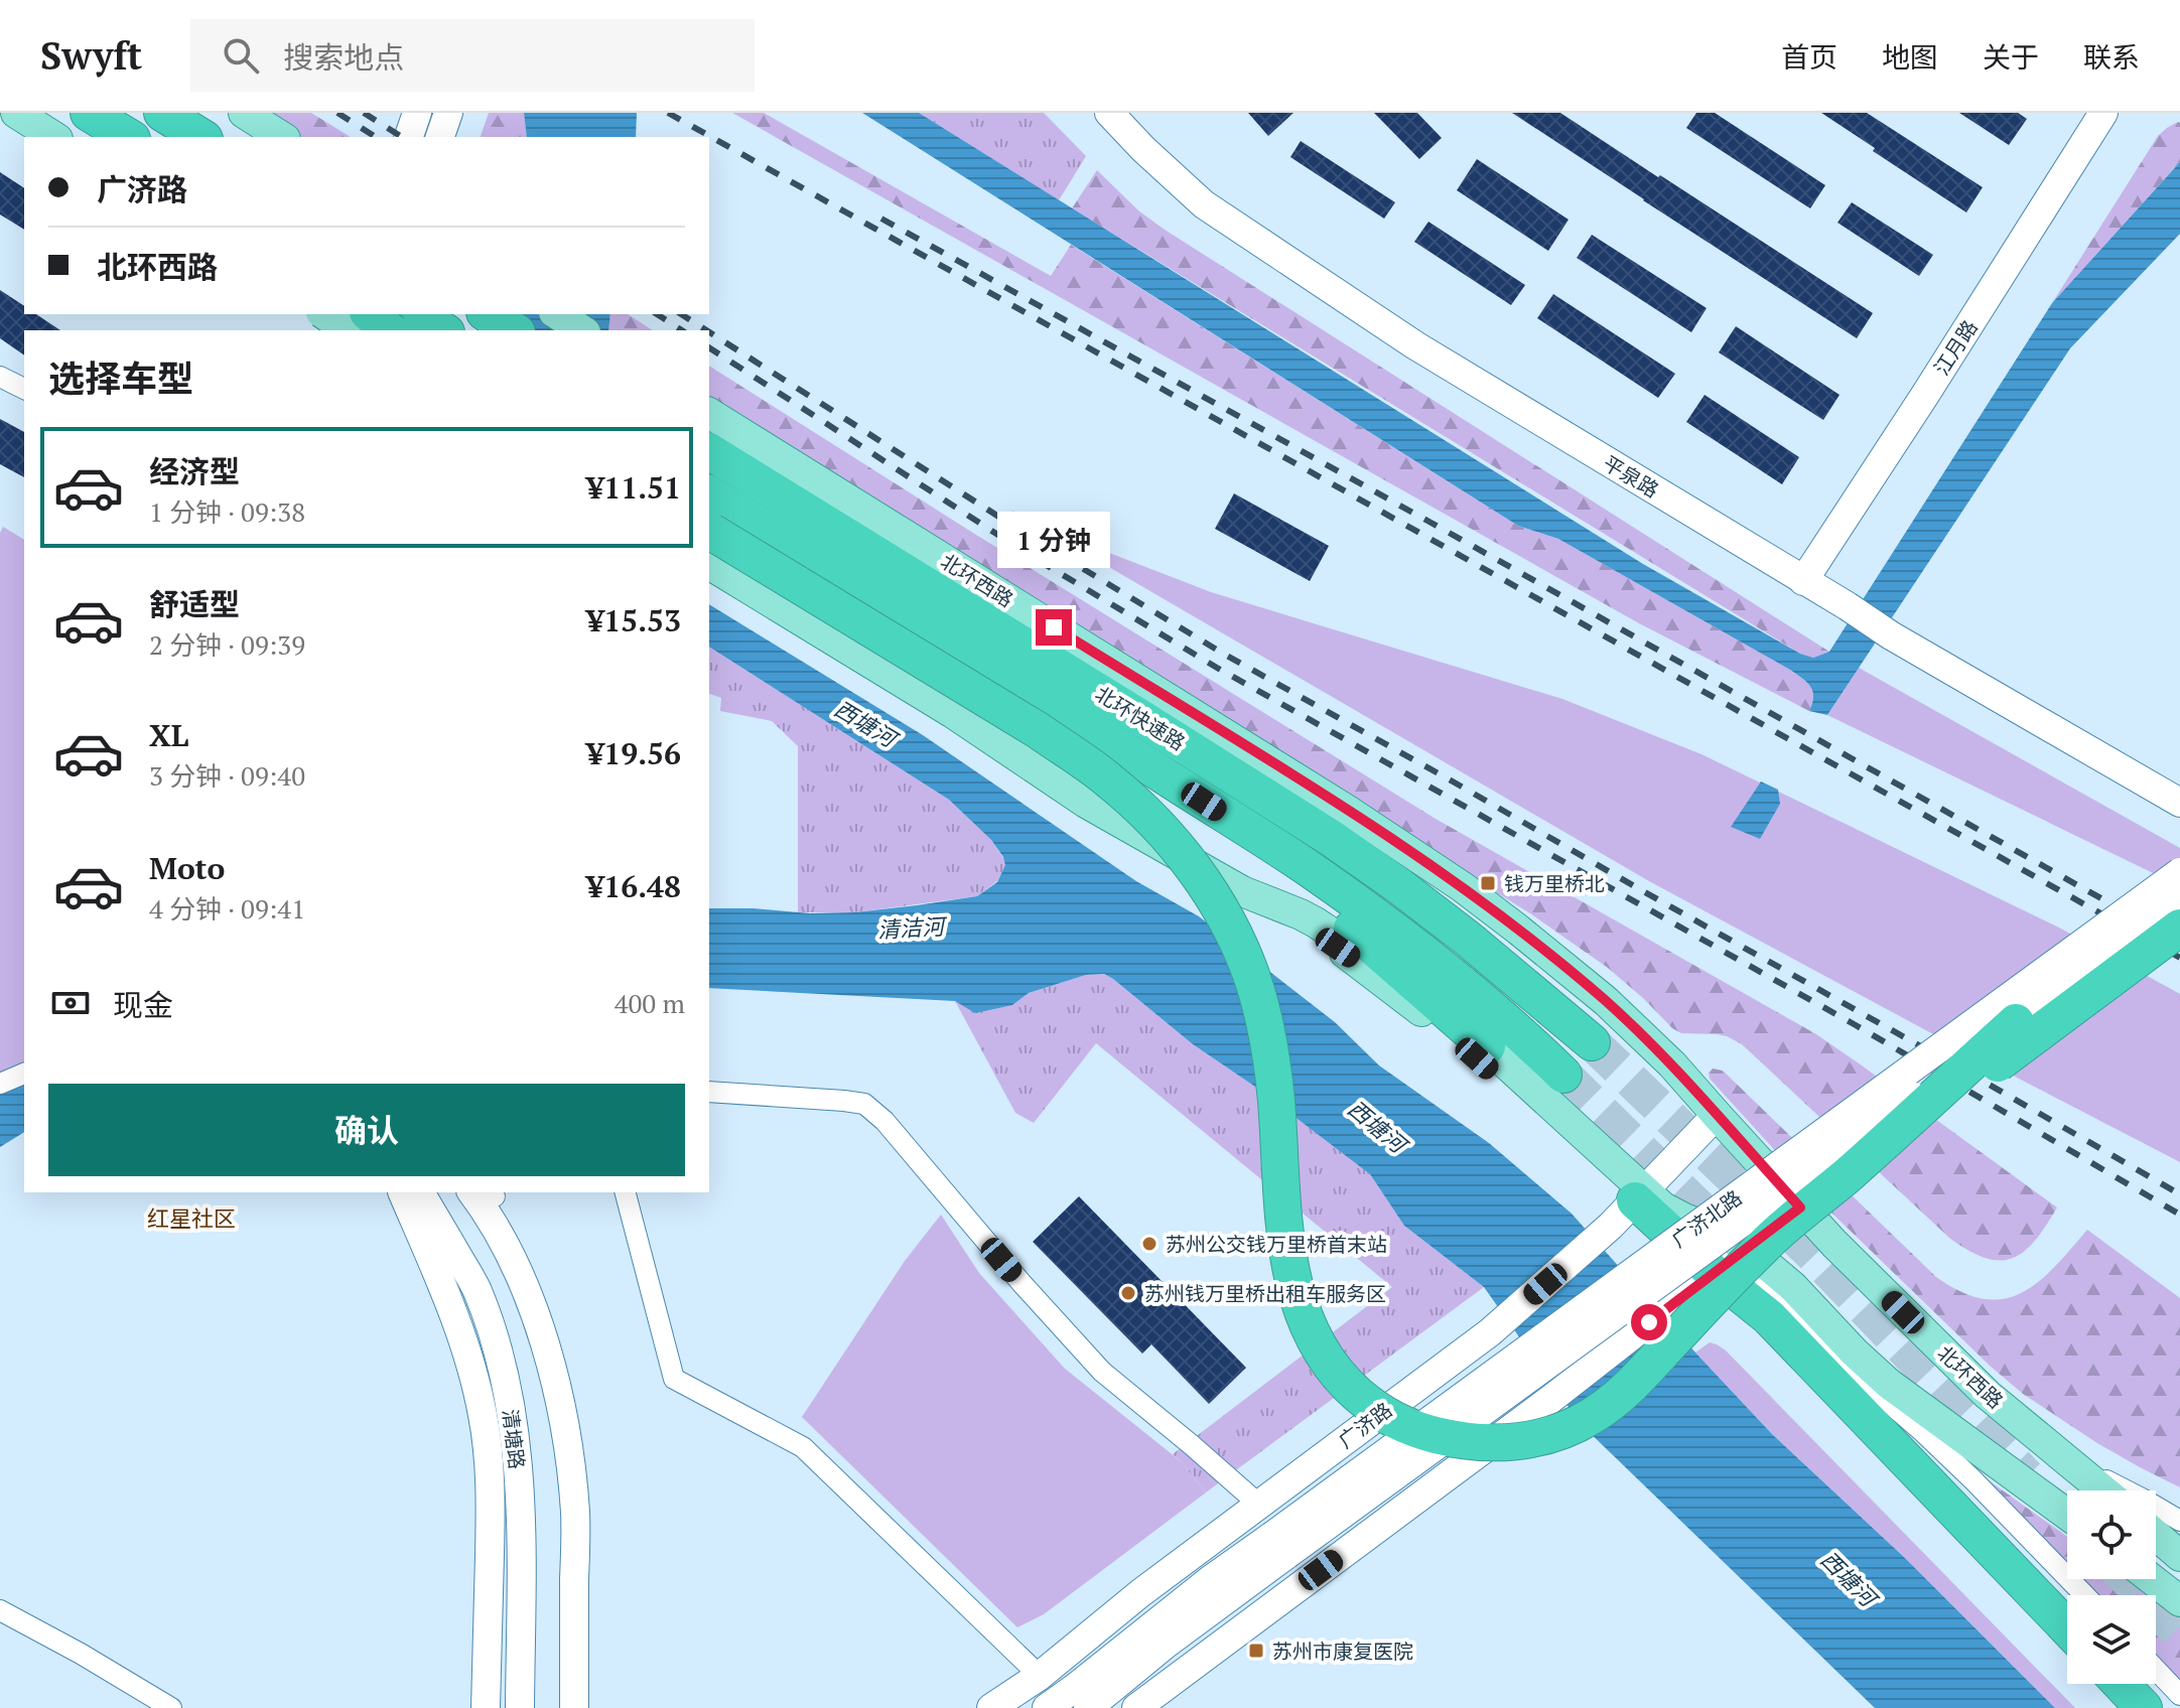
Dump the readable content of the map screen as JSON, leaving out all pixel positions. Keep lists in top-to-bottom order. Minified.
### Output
{"streets":{"highway":["北环快速路"],"main road":["江月路","平泉路","北环西路","广济北路","广济路","清塘路"]},"crossings":[["江月路","平泉路"],["北环西路","广济路"]],"districts":["红星社区"],"water":["西塘河","清洁河"],"places":{"transit":["钱万里桥北","苏州市康复医院"],"other":["苏州公交钱万里桥首末站","苏州钱万里桥出租车服务区"]},"page":{"header":"Swyft","search":"搜索地点","nav":["首页","地图","关于","联系"],"banner":["广济路","北环西路"],"heading":"选择车型","list":[{"name":"经济型","note":"1 分钟 · 09:38","value":"¥11.51"},{"name":"舒适型","note":"2 分钟 · 09:39","value":"¥15.53"},{"name":"XL","note":"3 分钟 · 09:40","value":"¥19.56"},{"name":"Moto","note":"4 分钟 · 09:41","value":"¥16.48"}],"bubble":"1 分钟","pay":["现金","400 m"],"buttons":"确认"}}
